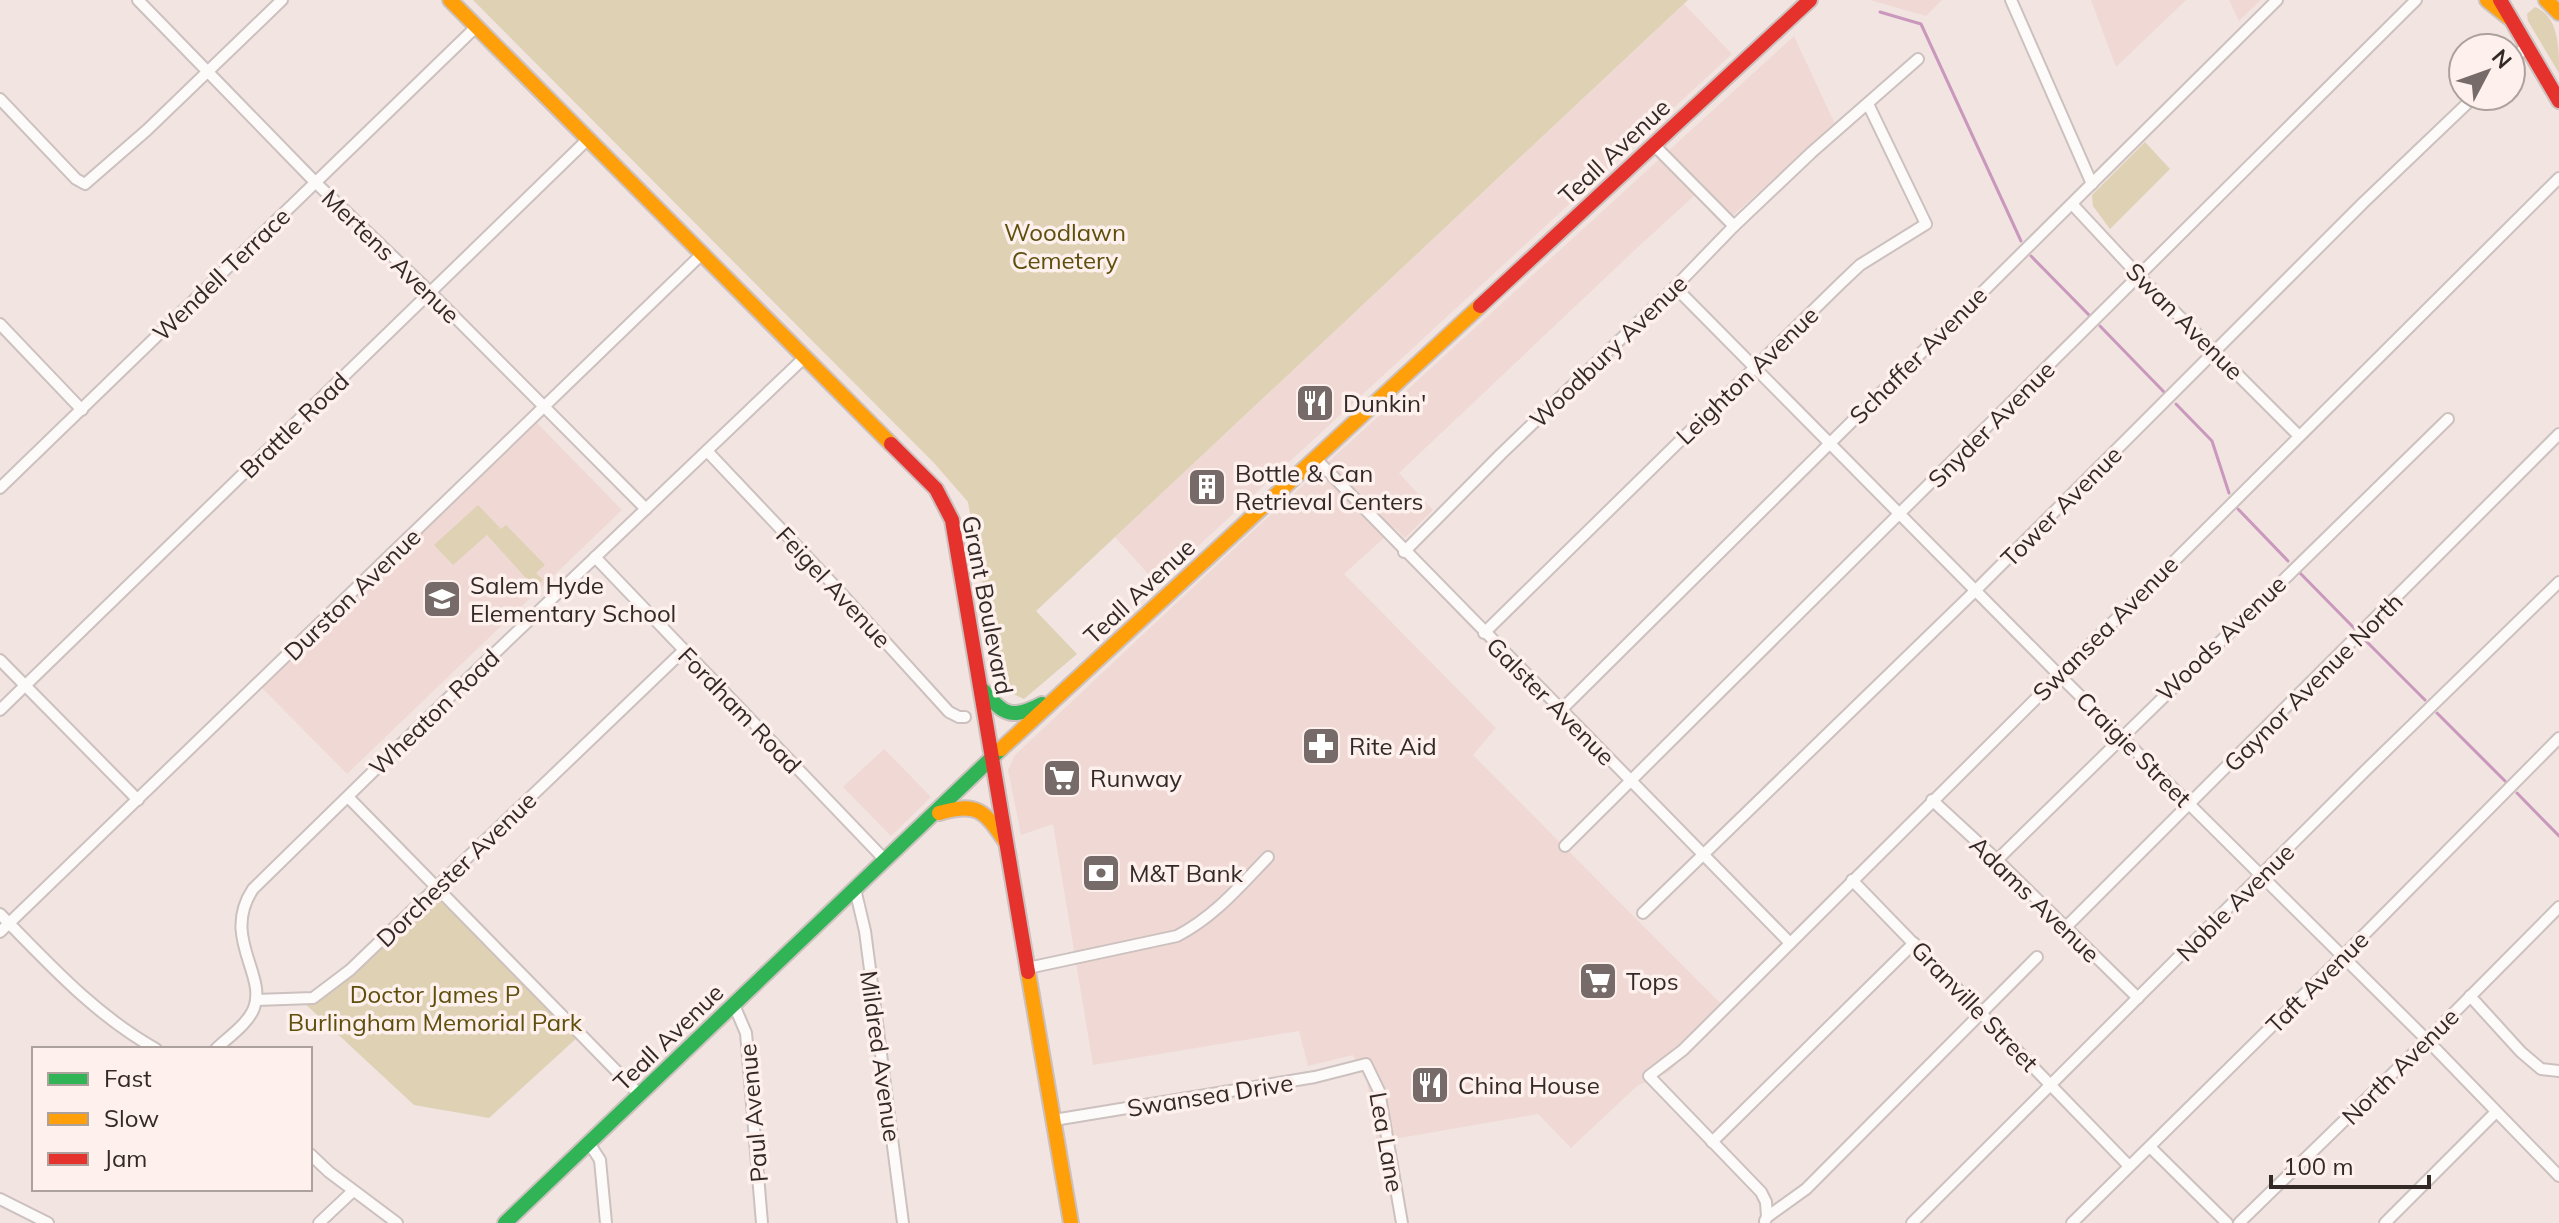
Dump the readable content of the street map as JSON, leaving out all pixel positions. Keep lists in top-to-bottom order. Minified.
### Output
{"streets":{"street":["Teall Avenue","Mertens Avenue","Wendell Terrace","Swan Avenue","Woodbury Avenue","Schaffer Avenue","Leighton Avenue","Snyder Avenue","Brattle Road","Tower Avenue","Feigel Avenue","Durston Avenue","Grant Boulevard","Swansea Avenue","Woods Avenue","Gaynor Avenue North","Galster Avenue","Fordham Road","Wheaton Road","Craigie Street","Dorchester Avenue","Adams Avenue","Noble Avenue","Taft Avenue","Granville Street","Mildred Avenue","North Avenue","Swansea Drive","Paul Avenue","Lea Lane"]},"crossings":[["Teall Avenue","Grant Boulevard"],["Teall Avenue","Galster Avenue"],["Teall Avenue","Fordham Road"],["Teall Avenue","Mildred Avenue"],["Teall Avenue","Paul Avenue"],["Mertens Avenue","Wendell Terrace"],["Mertens Avenue","Brattle Road"],["Mertens Avenue","Durston Avenue"],["Mertens Avenue","Wheaton Road"],["Wendell Terrace","Grant Boulevard"],["Swan Avenue","Schaffer Avenue"],["Swan Avenue","Snyder Avenue"],["Swan Avenue","Tower Avenue"],["Swan Avenue","Swansea Avenue"],["Woodbury Avenue","Leighton Avenue"],["Woodbury Avenue","Galster Avenue"],["Woodbury Avenue","Craigie Street"],["Schaffer Avenue","Galster Avenue"],["Schaffer Avenue","Craigie Street"],["Leighton Avenue","Galster Avenue"],["Leighton Avenue","Craigie Street"],["Snyder Avenue","Galster Avenue"],["Snyder Avenue","Craigie Street"],["Brattle Road","Grant Boulevard"],["Tower Avenue","Galster Avenue"],["Tower Avenue","Craigie Street"],["Feigel Avenue","Wheaton Road"],["Durston Avenue","Grant Boulevard"],["Grant Boulevard","Wheaton Road"],["Grant Boulevard","Swansea Drive"],["Swansea Avenue","Galster Avenue"],["Swansea Avenue","Craigie Street"],["Swansea Avenue","Adams Avenue"],["Swansea Avenue","Granville Street"],["Woods Avenue","Craigie Street"],["Woods Avenue","Adams Avenue"],["Gaynor Avenue North","Craigie Street"],["Gaynor Avenue North","Adams Avenue"],["Fordham Road","Wheaton Road"],["Fordham Road","Dorchester Avenue"],["Wheaton Road","Dorchester Avenue"],["Craigie Street","Noble Avenue"],["Craigie Street","Taft Avenue"],["Craigie Street","North Avenue"],["Adams Avenue","Noble Avenue"],["Noble Avenue","Granville Street"],["Taft Avenue","Granville Street"],["Swansea Drive","Lea Lane"]],"parks":["Woodlawn Cemetery","Doctor James P Burlingham Memorial Park"],"places":{"restaurant":["Dunkin'","China House"],"building":["Bottle & Can Retrieval Centers"],"school or university":["Salem Hyde Elementary School"],"pharmacy":["Rite Aid"],"supermarket":["Runway","Tops"],"bank":["M&T Bank"]},"legend":["Fast","Slow","Jam"],"scale_bar":"100 m","north":"top right"}
